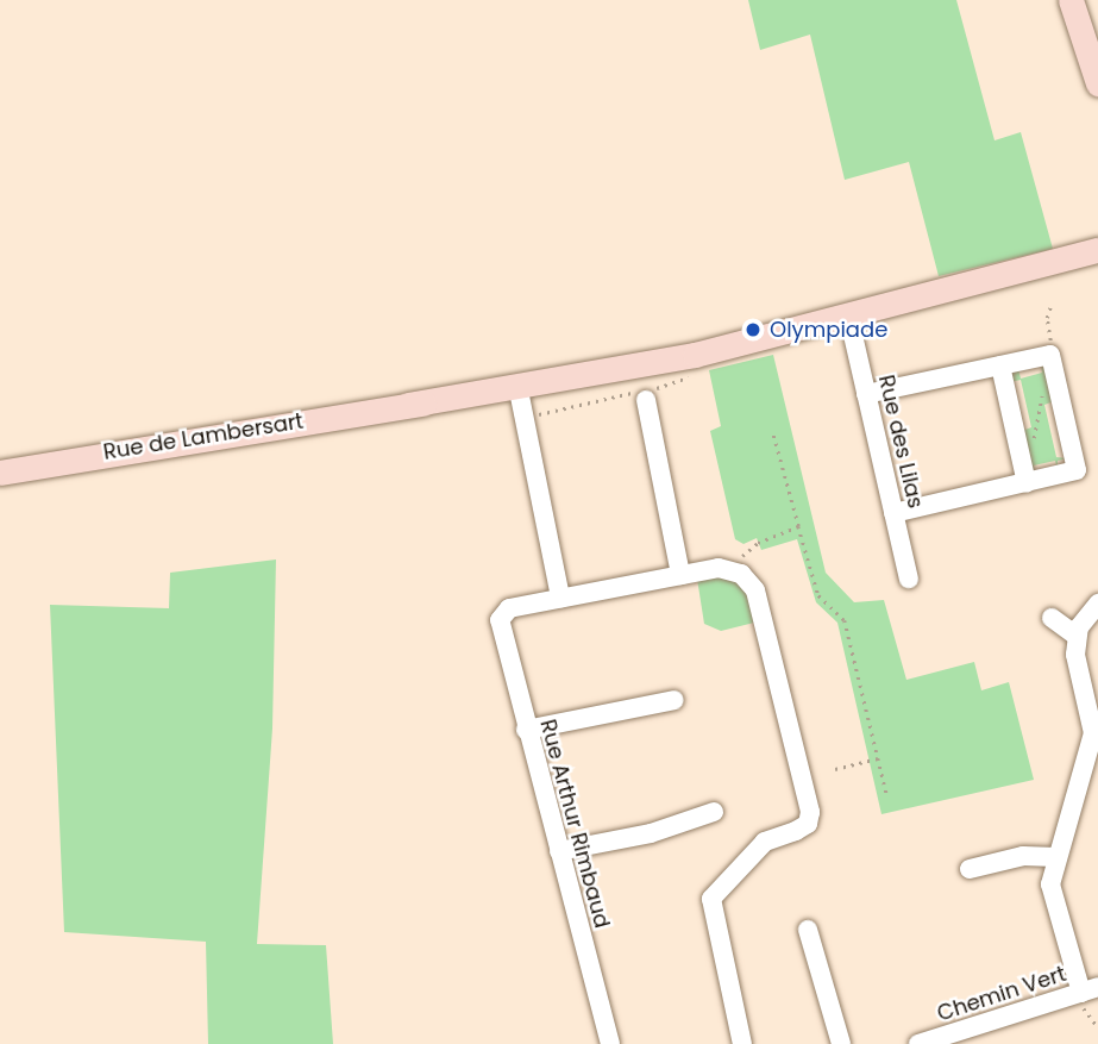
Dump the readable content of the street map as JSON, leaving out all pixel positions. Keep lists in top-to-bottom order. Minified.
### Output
{"streets":{"main road":["Rue de Lambersart"],"street":["Rue des Lilas","Rue Arthur Rimbaud","Chemin Vert"]},"crossings":[["Rue de Lambersart","Rue des Lilas"]],"places":["Olympiade"]}
